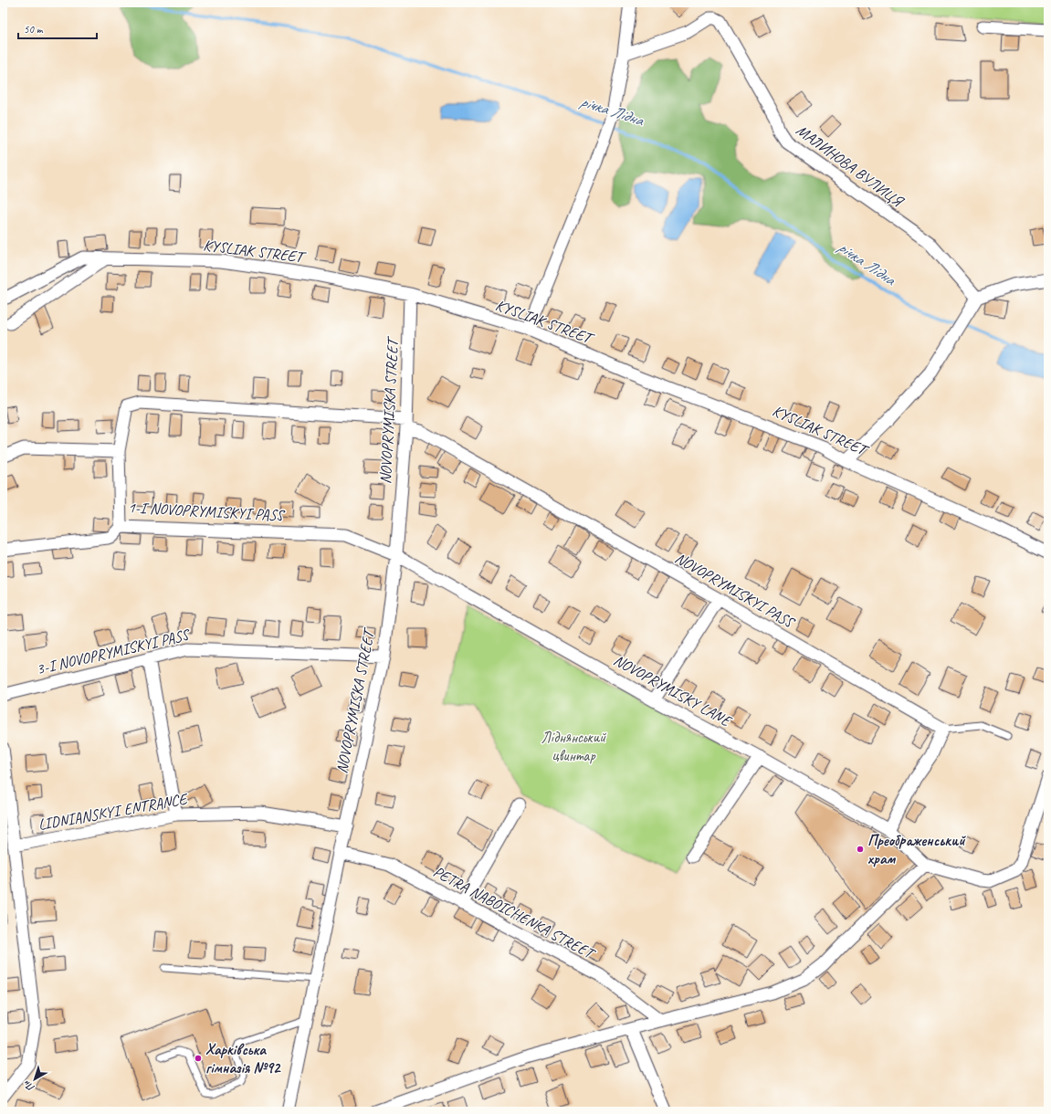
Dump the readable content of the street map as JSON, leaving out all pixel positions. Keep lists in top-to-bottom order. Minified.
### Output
{"streets":{"street":["МАЛИНОВА ВУЛИЦЯ","KYSLIAK STREET","NOVOPRYMISKA STREET","1-I NOVOPRYMISKYI PASS","NOVOPRYMISKYI PASS","3-I NOVOPRYMISKYI PASS","NOVOPRYMISKY LANE","LIDNIANSKYI ENTRANCE","PETRA NABOICHENKA STREET"]},"crossings":[["KYSLIAK STREET","NOVOPRYMISKA STREET"],["NOVOPRYMISKA STREET","1-I NOVOPRYMISKYI PASS"],["NOVOPRYMISKA STREET","NOVOPRYMISKYI PASS"],["NOVOPRYMISKA STREET","3-I NOVOPRYMISKYI PASS"],["NOVOPRYMISKA STREET","NOVOPRYMISKY LANE"],["NOVOPRYMISKA STREET","LIDNIANSKYI ENTRANCE"],["NOVOPRYMISKA STREET","PETRA NABOICHENKA STREET"],["1-I NOVOPRYMISKYI PASS","NOVOPRYMISKYI PASS"],["1-I NOVOPRYMISKYI PASS","NOVOPRYMISKY LANE"]],"water":["річка Лідна"],"parks":["Ліднянський цвинтар"],"places":["Преображенський храм","Харківська гімназія №92"],"scale_bar":"50 m","north":"bottom left"}
